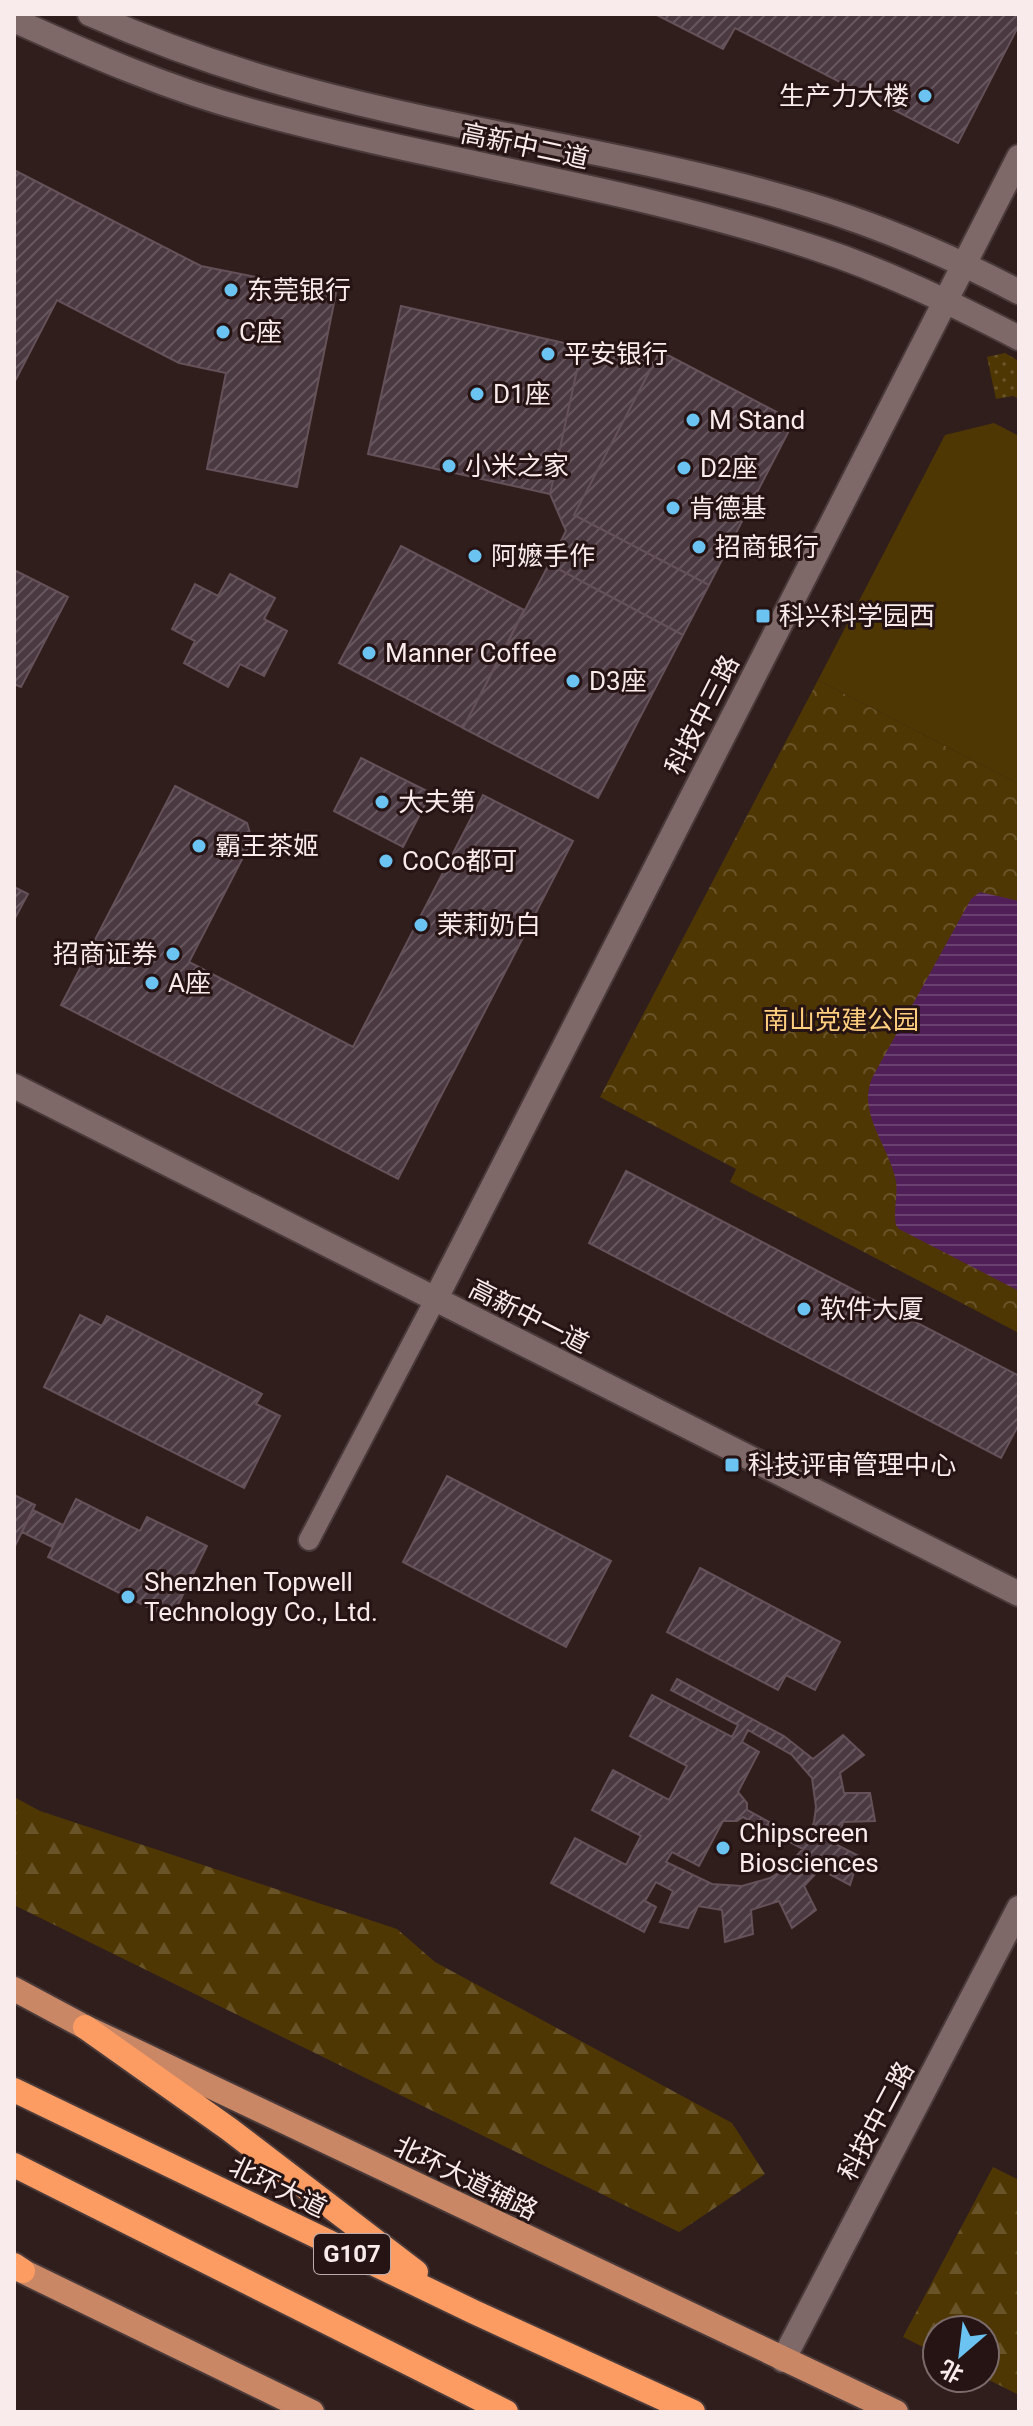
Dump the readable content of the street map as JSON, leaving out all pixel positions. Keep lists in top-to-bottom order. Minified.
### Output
{"streets":{"highway":["北环大道","G107"],"main road":["高新中二道","科技中三路","高新中一道","科技中二路","北环大道辅路"]},"crossings":[["高新中二道","科技中三路"],["科技中三路","高新中一道"],["科技中二路","北环大道辅路"]],"parks":["南山党建公园"],"places":{"other":["生产力大楼","东莞银行","C座","平安银行","D1座","M Stand","小米之家","D2座","肯德基","招商银行","阿嬷手作","Manner Coffee","D3座","大夫第","霸王茶姬","CoCo都可","茉莉奶白","招商证券","A座","软件大厦","Shenzhen Topwell Technology Co., Ltd.","Chipscreen Biosciences"],"transit":["科兴科学园西","科技评审管理中心"]},"north":"bottom left"}
